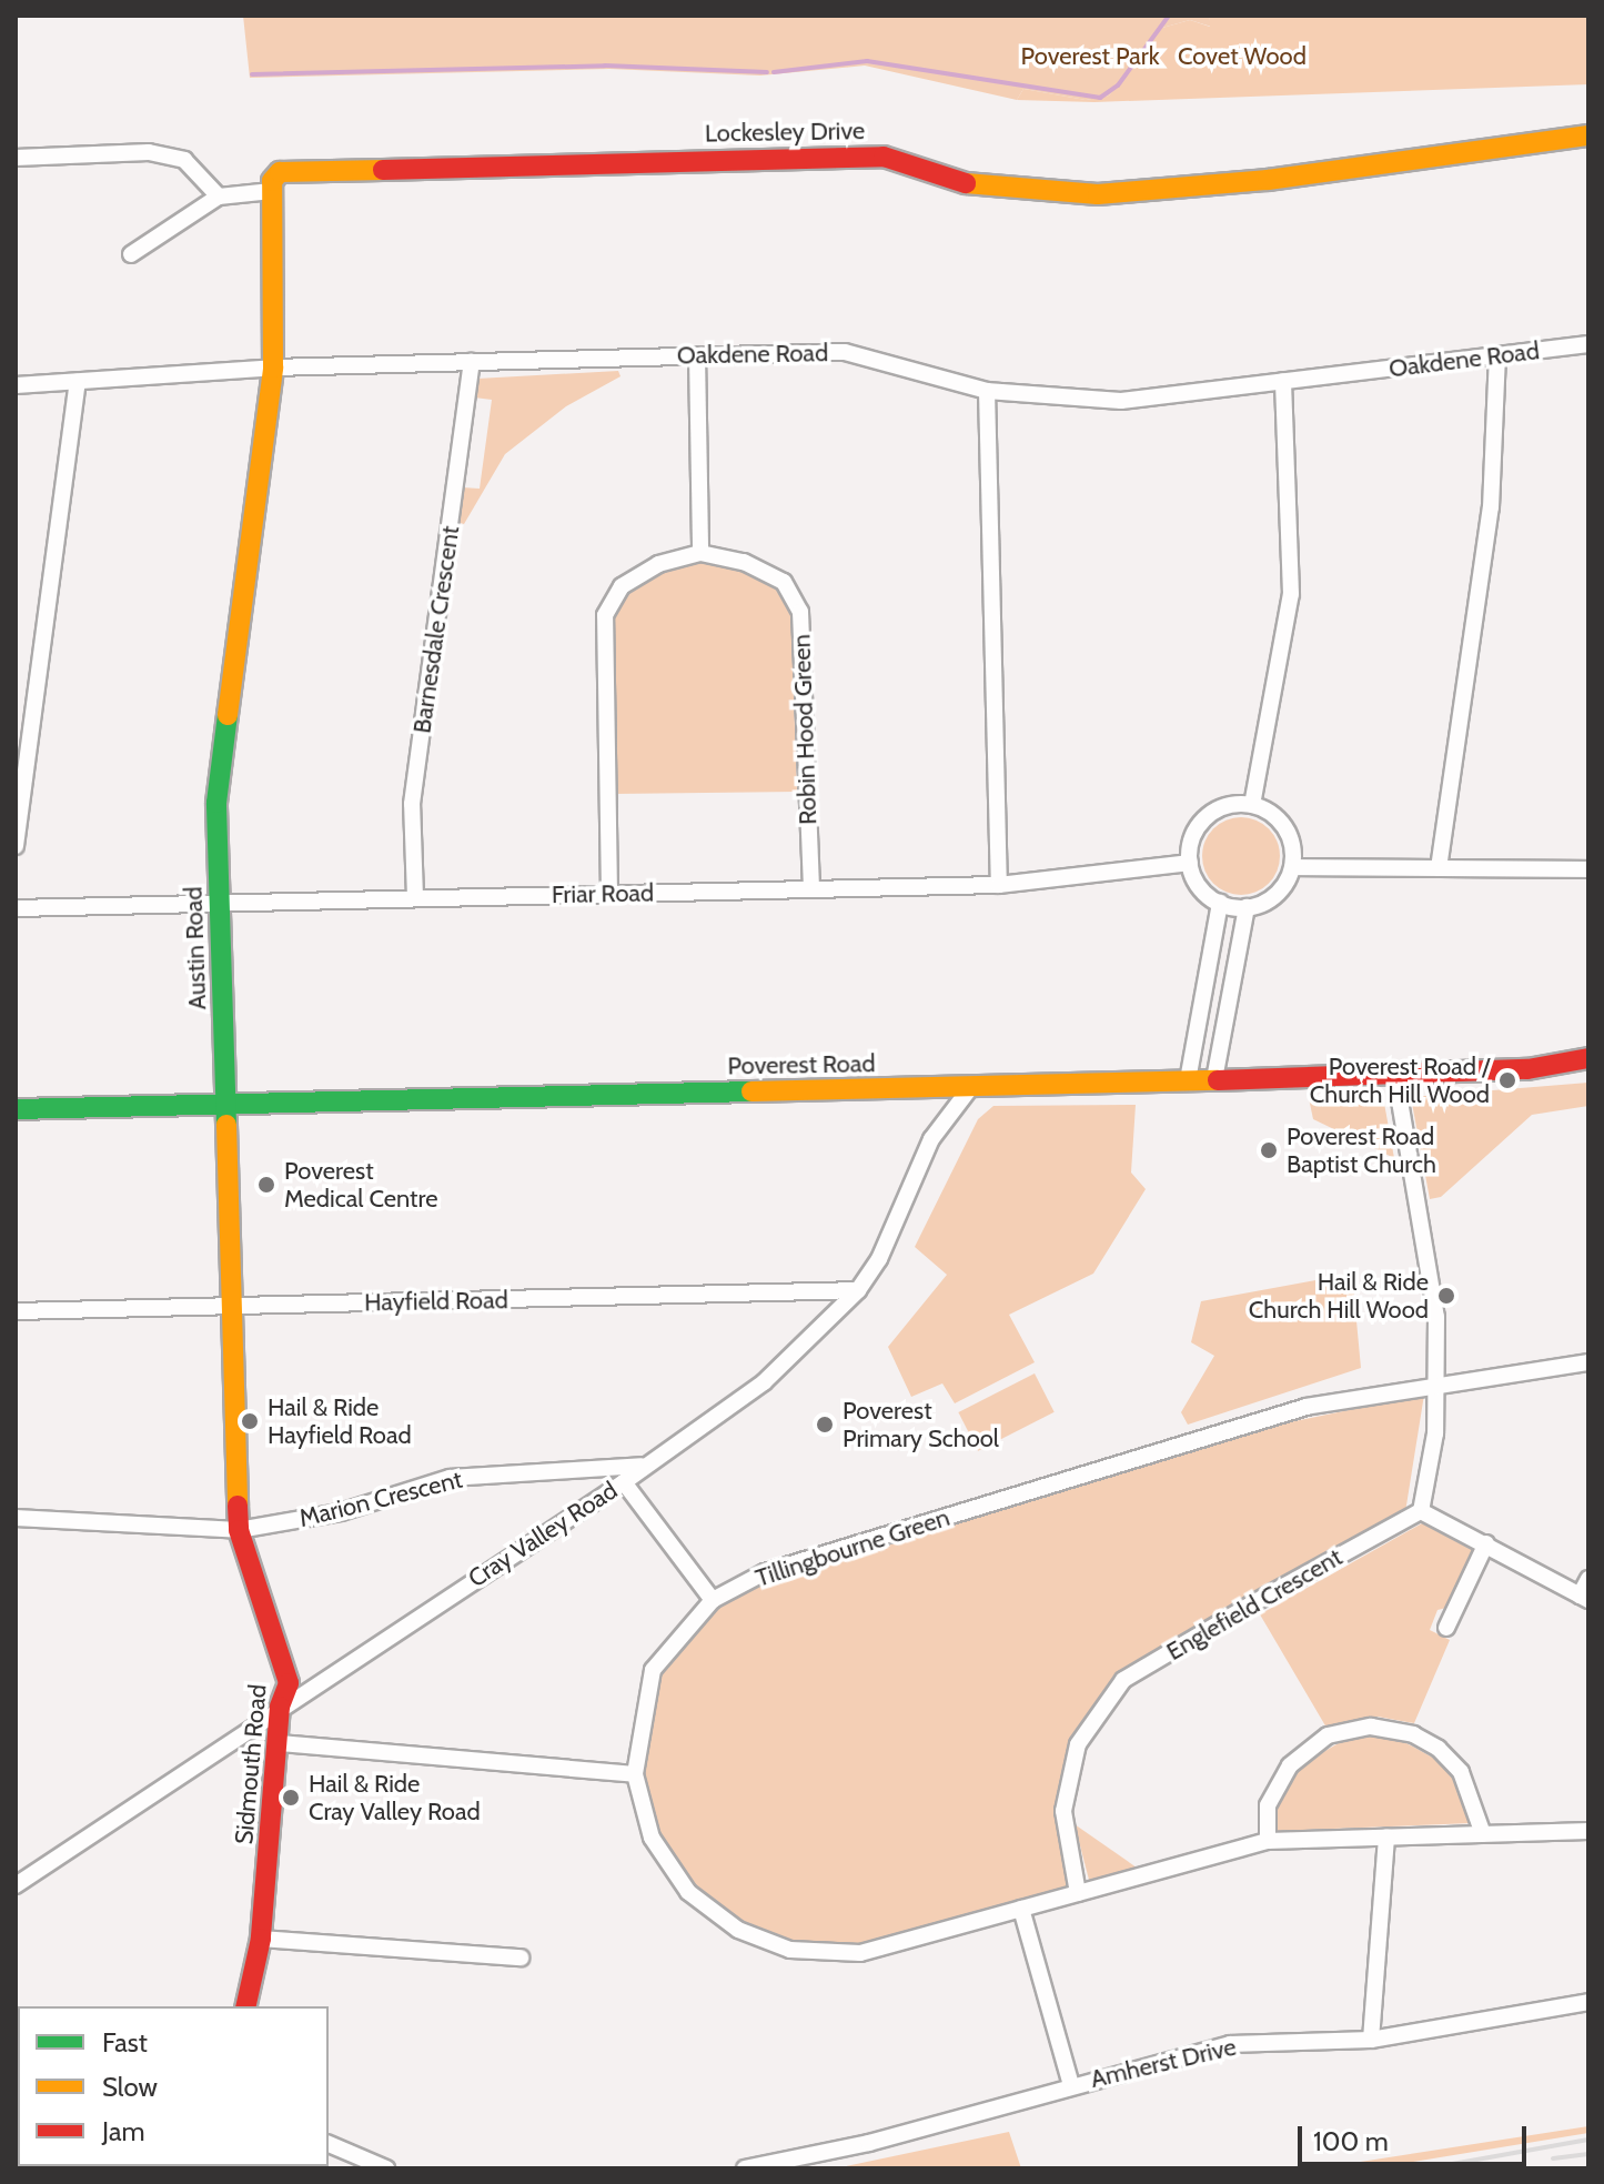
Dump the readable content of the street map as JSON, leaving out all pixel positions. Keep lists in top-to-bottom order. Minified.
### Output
{"streets":{"street":["Lockesley Drive","Oakdene Road","Barnesdale Crescent","Robin Hood Green","Friar Road","Austin Road","Poverest Road","Hayfield Road","Marion Crescent","Cray Valley Road","Tillingbourne Green","Englefield Crescent","Sidmouth Road","Amherst Drive"]},"crossings":[["Oakdene Road","Barnesdale Crescent"],["Oakdene Road","Austin Road"],["Barnesdale Crescent","Friar Road"],["Robin Hood Green","Friar Road"],["Friar Road","Austin Road"],["Austin Road","Poverest Road"],["Austin Road","Hayfield Road"],["Austin Road","Marion Crescent"],["Austin Road","Sidmouth Road"],["Poverest Road","Cray Valley Road"],["Hayfield Road","Cray Valley Road"],["Marion Crescent","Cray Valley Road"],["Marion Crescent","Sidmouth Road"],["Cray Valley Road","Sidmouth Road"],["Tillingbourne Green","Englefield Crescent"]],"parks":["Poverest Park","Covet Wood"],"places":["Poverest Road / Church Hill Wood","Poverest Road Baptist Church","Poverest Medical Centre","Hail & Ride Church Hill Wood","Hail & Ride Hayfield Road","Poverest Primary School","Hail & Ride Cray Valley Road"],"legend":["Fast","Slow","Jam"],"scale_bar":"100 m"}
